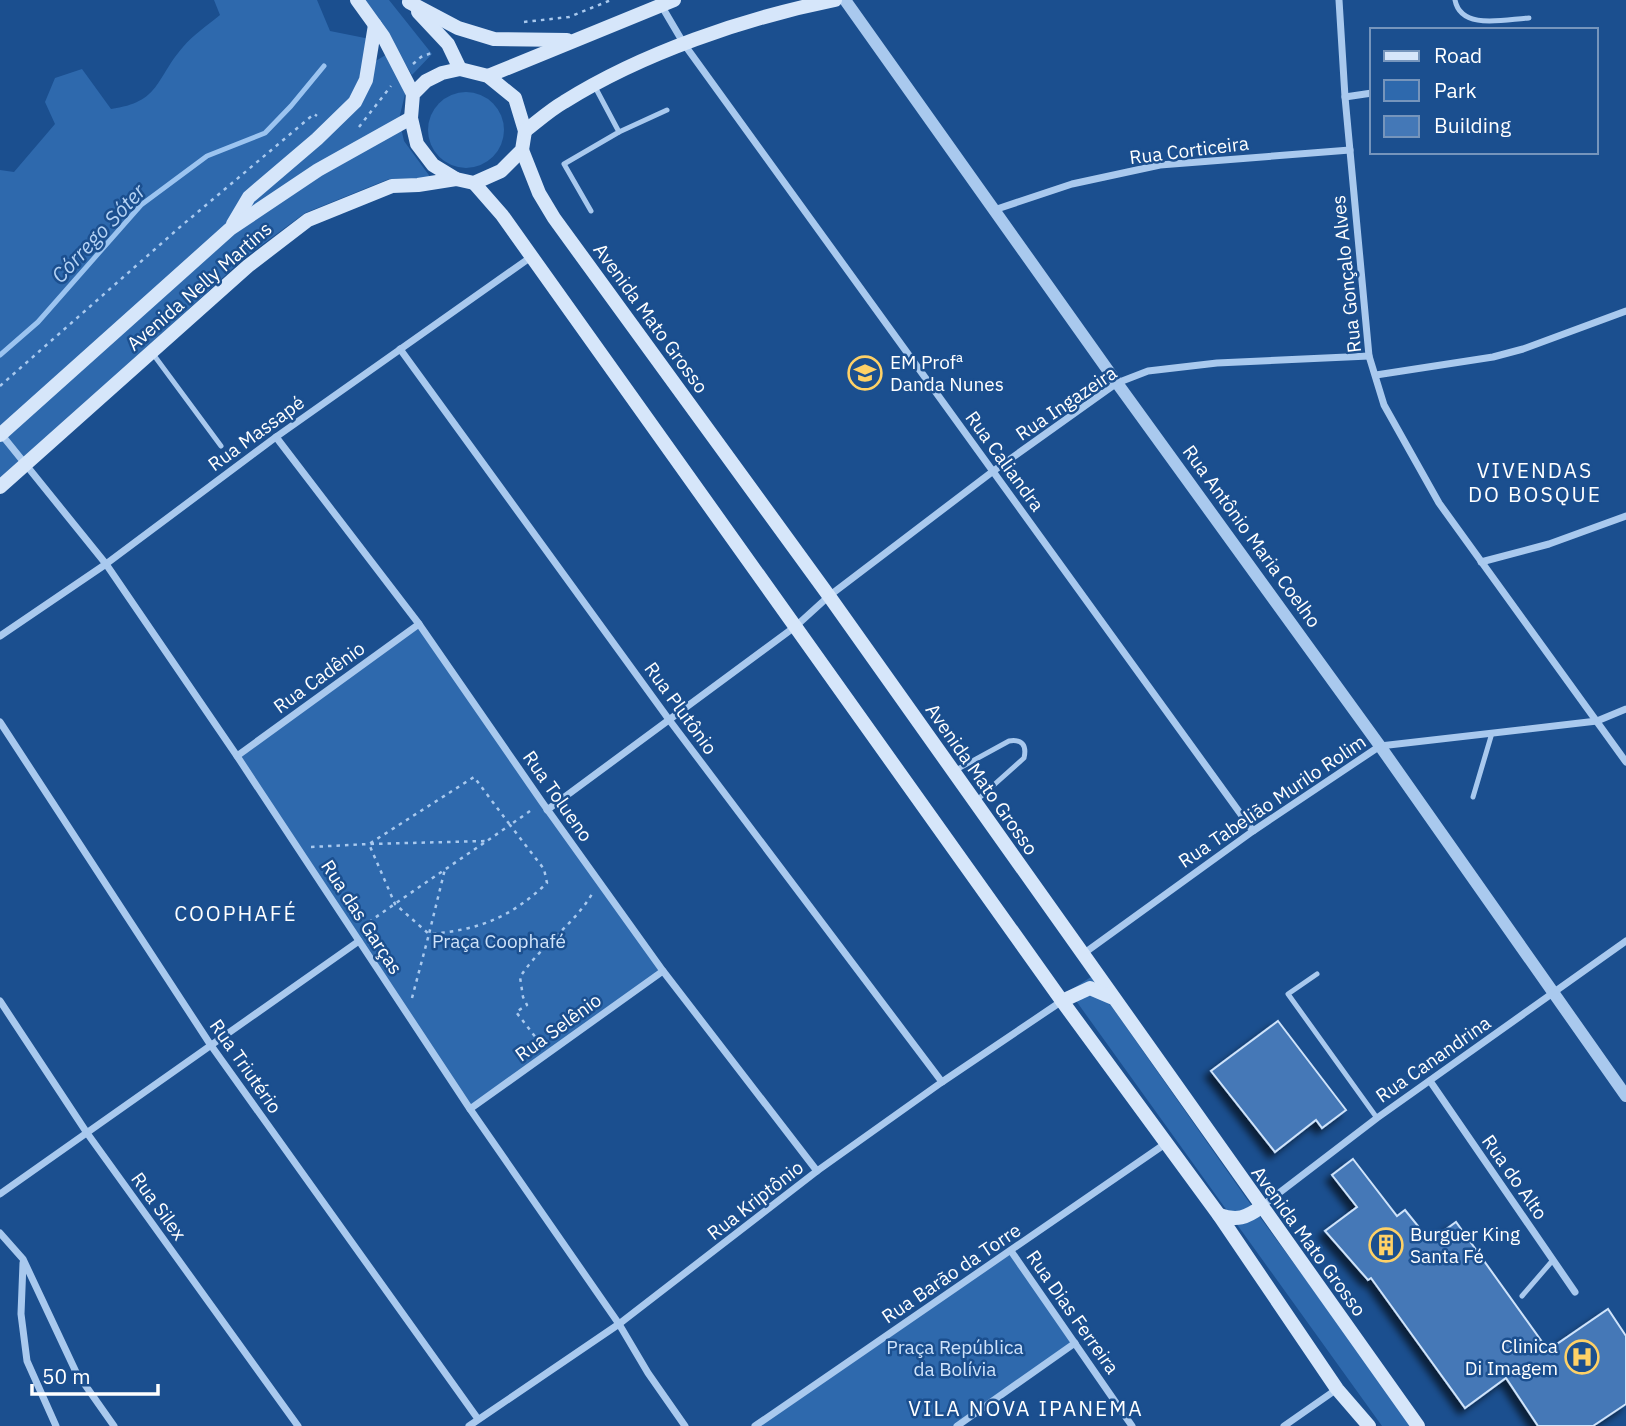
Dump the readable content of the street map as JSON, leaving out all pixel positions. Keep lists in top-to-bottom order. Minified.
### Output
{"streets":{"main road":["Avenida Nelly Martins","Avenida Mato Grosso"],"street":["Rua Corticeira","Rua Gonçalo Alves","Rua Ingazeira","Rua Massapé","Rua Caliandra","Rua Antônio Maria Coelho","Rua Cadênio","Rua Plutônio","Rua Tolueno","Rua Tabelião Murilo Rolim","Rua das Garças","Rua Selênio","Rua Canandrina","Rua Triutério","Rua do Alto","Rua Kriptônio","Rua Silex","Rua Barão da Torre","Rua Dias Ferreira"]},"crossings":[["Rua Corticeira","Rua Gonçalo Alves"],["Rua Corticeira","Rua Antônio Maria Coelho"],["Rua Gonçalo Alves","Rua Ingazeira"],["Rua Gonçalo Alves","Rua Tabelião Murilo Rolim"],["Avenida Nelly Martins","Avenida Mato Grosso"],["Avenida Nelly Martins","Rua das Garças"],["Avenida Mato Grosso","Rua Ingazeira"],["Avenida Mato Grosso","Rua Tabelião Murilo Rolim"],["Avenida Mato Grosso","Rua Canandrina"],["Rua Ingazeira","Rua Caliandra"],["Rua Ingazeira","Rua Antônio Maria Coelho"],["Rua Ingazeira","Rua Plutônio"],["Rua Ingazeira","Rua Tolueno"],["Rua Massapé","Rua Plutônio"],["Rua Massapé","Rua Tolueno"],["Rua Massapé","Rua das Garças"],["Rua Caliandra","Rua Tabelião Murilo Rolim"],["Rua Antônio Maria Coelho","Rua Tabelião Murilo Rolim"],["Rua Antônio Maria Coelho","Rua Canandrina"],["Rua Cadênio","Rua Tolueno"],["Rua Cadênio","Rua das Garças"],["Rua Plutônio","Rua Kriptônio"],["Rua Tolueno","Rua Selênio"],["Rua Tolueno","Rua Kriptônio"],["Rua das Garças","Rua Selênio"],["Rua das Garças","Rua Kriptônio"],["Rua Canandrina","Rua do Alto"],["Rua Triutério","Rua Kriptônio"],["Rua Barão da Torre","Rua Dias Ferreira"]],"districts":["VIVENDAS DO BOSQUE","COOPHAFÉ","VILA NOVA IPANEMA"],"water":["Córrego Sóter"],"parks":["Praça Coophafé","Praça República da Bolívia"],"places":{"school or university":["EM Profª Danda Nunes"],"building":["Burguer King Santa Fé"],"hospital":["Clinica Di Imagem"]},"legend":["Road","Park","Building"],"scale_bar":"50 m"}
